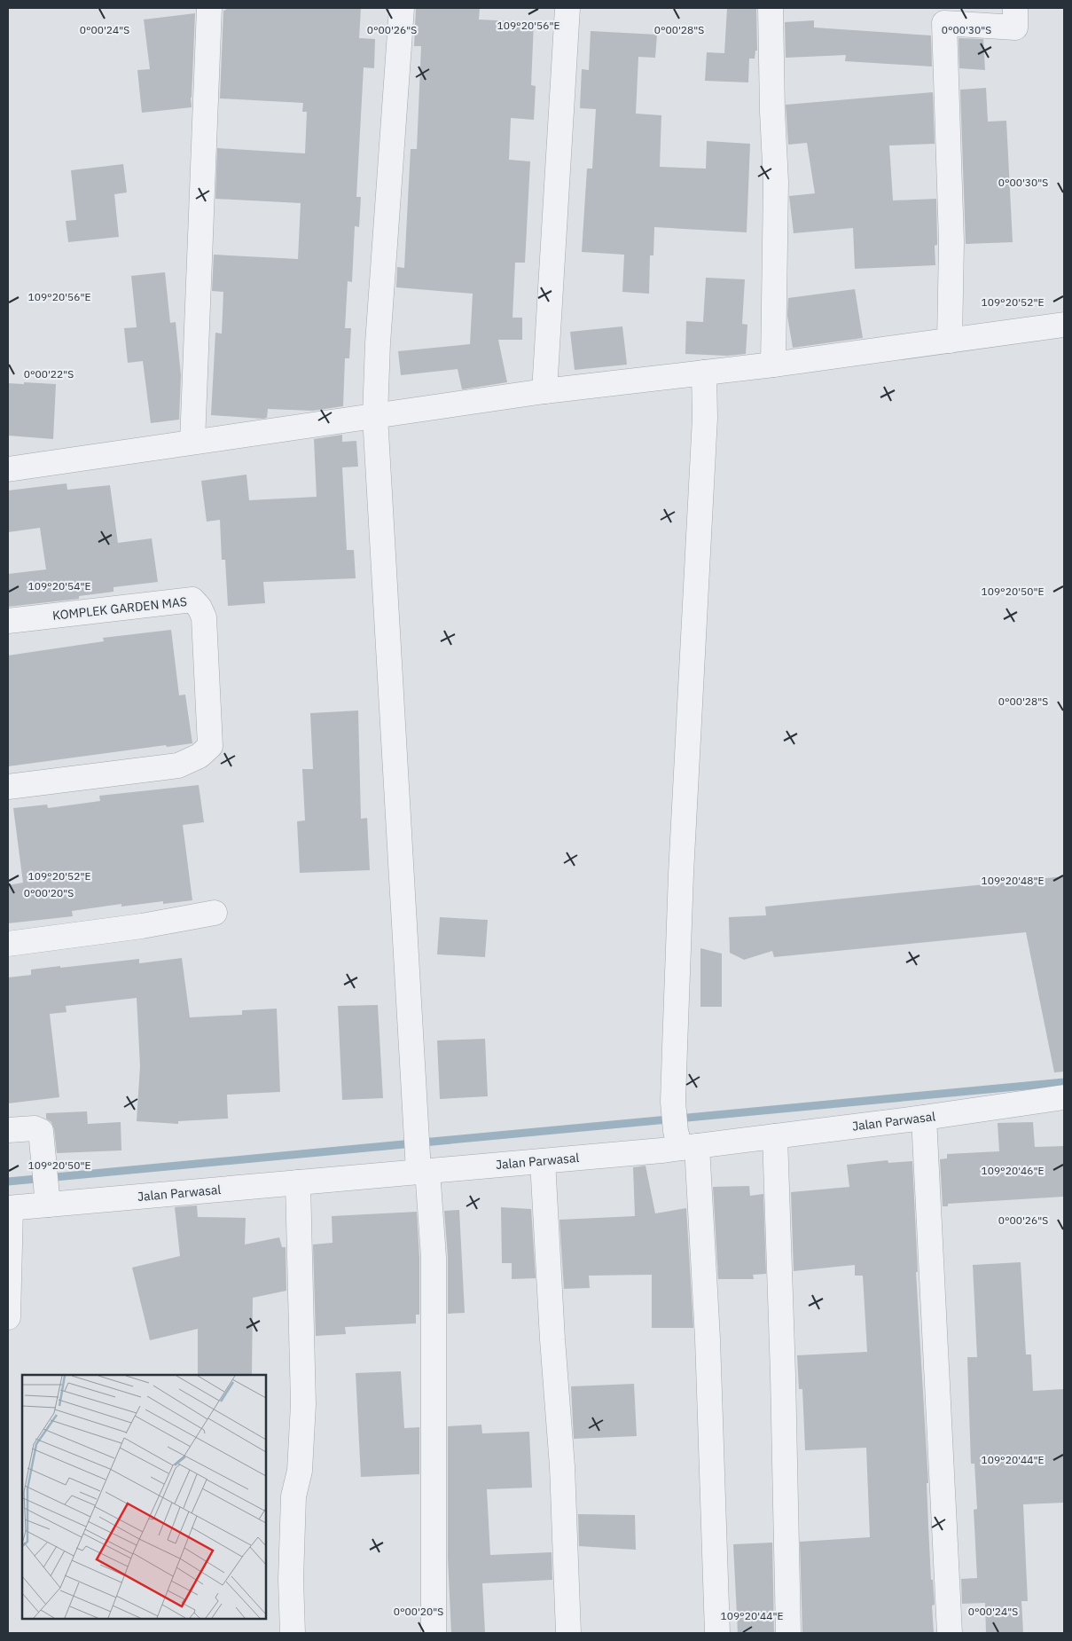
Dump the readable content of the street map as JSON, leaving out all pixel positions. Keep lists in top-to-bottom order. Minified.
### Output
{"streets":{"street":["KOMPLEK GARDEN MAS","Jalan Parwasal"]},"coordinates":["109°20'56\"E","0°00'24\"S","0°00'26\"S","0°00'28\"S","0°00'30\"S","109°20'52\"E","0°00'22\"S","109°20'54\"E","109°20'50\"E","109°20'48\"E","0°00'20\"S","109°20'46\"E","109°20'44\"E"]}
